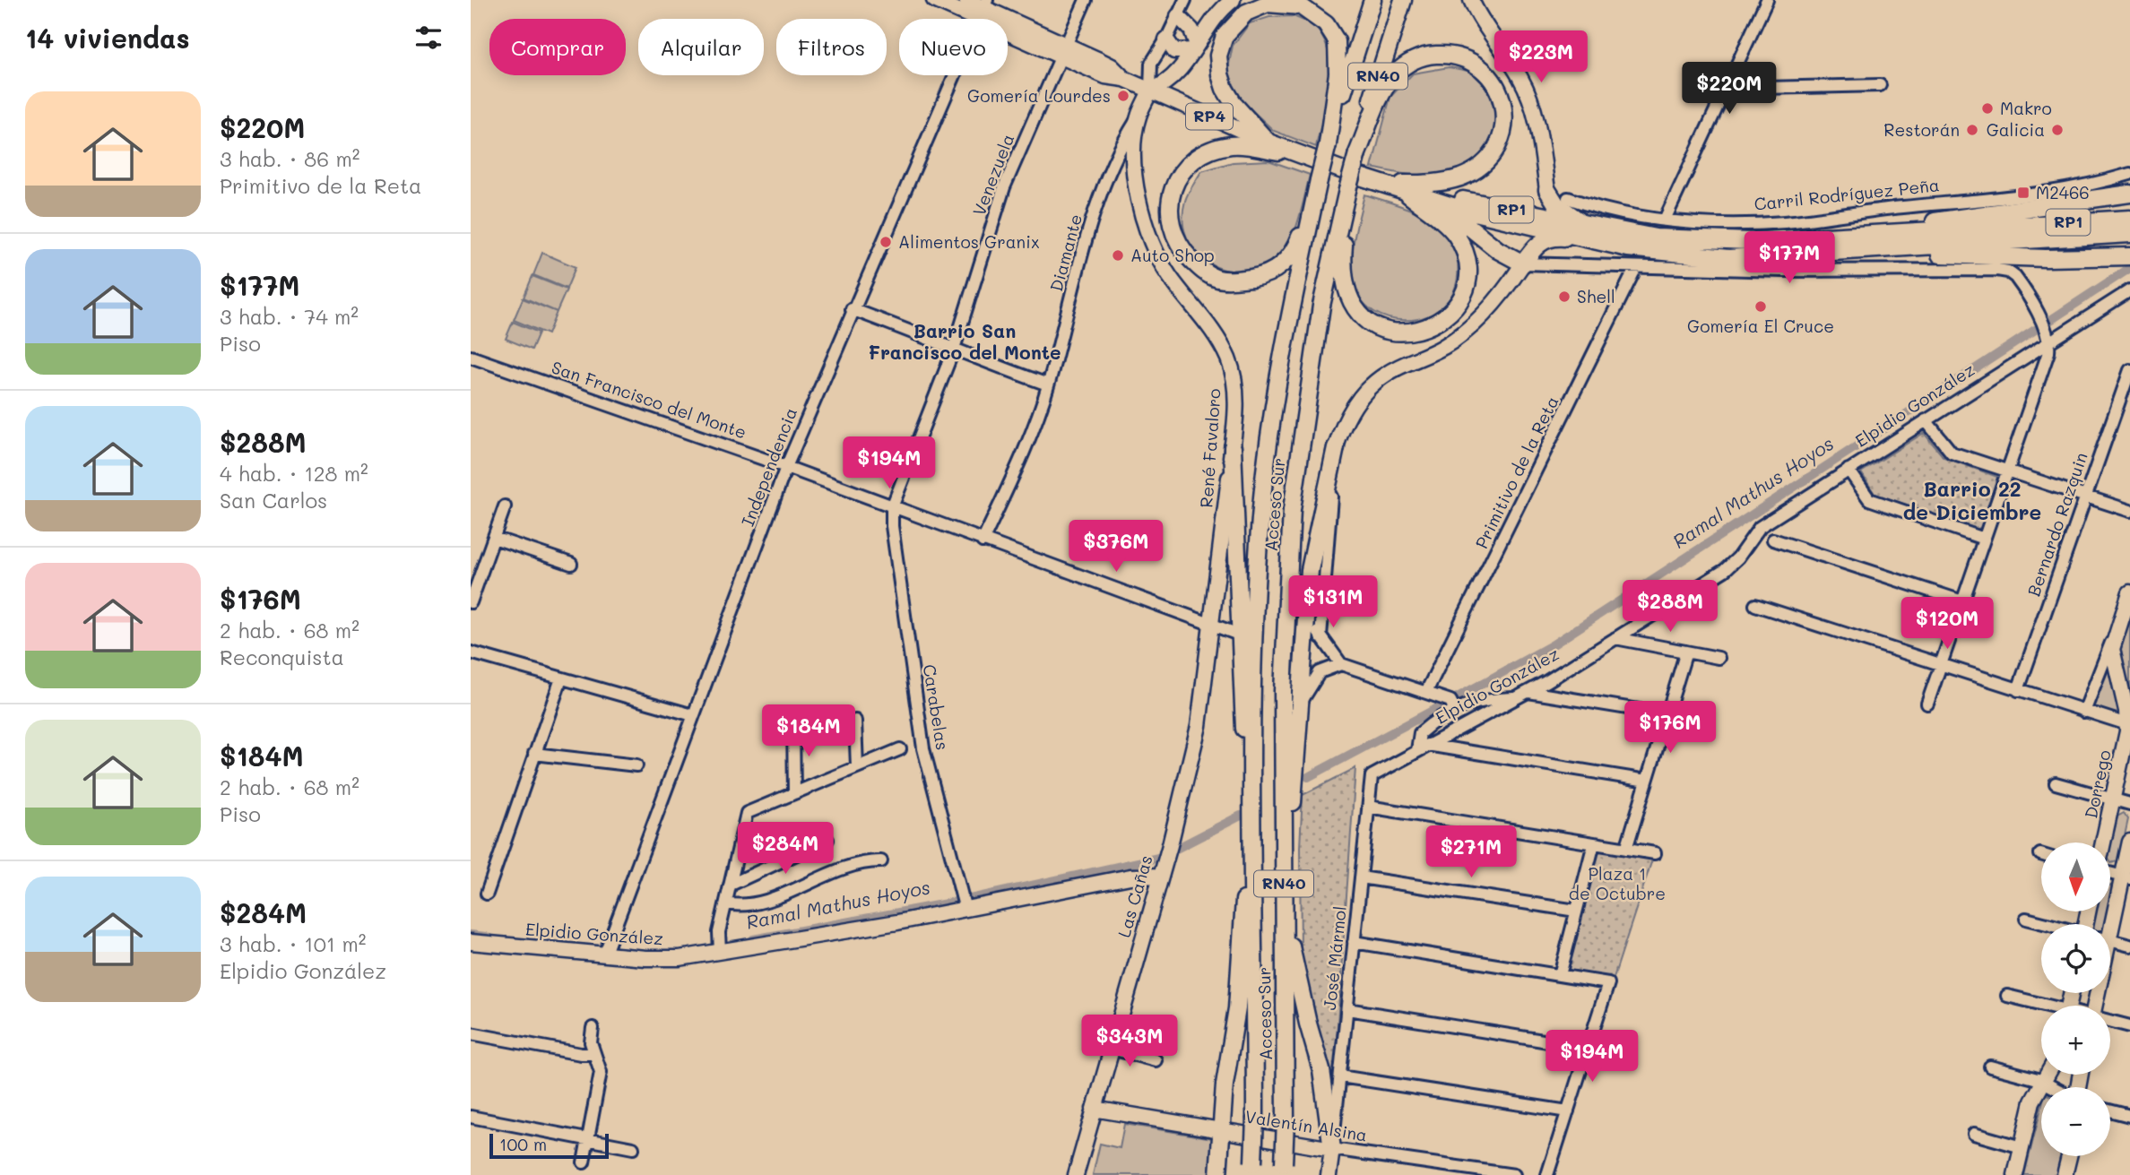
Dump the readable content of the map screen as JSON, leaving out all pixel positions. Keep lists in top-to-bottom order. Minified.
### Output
{"streets":{"highway":["RN40","RP4","RP1","Acceso Sur"],"main road":["Elpidio González","René Favaloro","Dorrego","Las Cañas","Valentín Alsina"],"street":["Venezuela","Carril Rodríguez Peña","Diamante","San Francisco del Monte","Independencia","Primitivo de la Reta","Bernardo Razquin","Carabelas","José Mármol"]},"crossings":[["RP4","Venezuela"],["RP4","RP1"],["RP4","René Favaloro"],["RP4","Independencia"],["Venezuela","San Francisco del Monte"],["Venezuela","Carabelas"],["Diamante","San Francisco del Monte"],["Diamante","René Favaloro"],["San Francisco del Monte","René Favaloro"],["San Francisco del Monte","Independencia"],["San Francisco del Monte","Carabelas"],["San Francisco del Monte","Las Cañas"],["Elpidio González","Independencia"],["Elpidio González","Carabelas"],["Elpidio González","Las Cañas"],["Elpidio González","José Mármol"],["René Favaloro","Las Cañas"],["Las Cañas","Valentín Alsina"],["José Mármol","Valentín Alsina"]],"districts":["Barrio San Francisco del Monte","Barrio 22 de Diciembre"],"water":["Ramal Mathus Hoyos"],"parks":["Plaza 1 de Octubre"],"places":{"other":["Gomería Lourdes","Makro","Restorán","Galicia","Alimentos Granix","Auto Shop","Shell","Gomería El Cruce"],"transit":["M2466"]},"scale_bar":"100 m","north":"bottom","page":{"heading":"14 viviendas","chip":["Comprar","Alquilar","Filtros","Nuevo"],"price":["$223M","$220M","$177M","$194M","$376M","$131M","$288M","$120M","$176M","$184M","$284M","$271M","$343M","$194M"],"list":[{"name":"$220M","note":"3 hab. · 86 m² · Primitivo de la Reta"},{"name":"$177M","note":"3 hab. · 74 m² · Piso"},{"name":"$288M","note":"4 hab. · 128 m² · San Carlos"},{"name":"$176M","note":"2 hab. · 68 m² · Reconquista"},{"name":"$184M","note":"2 hab. · 68 m² · Piso"},{"name":"$284M","note":"3 hab. · 101 m² · Elpidio González"}],"map_buttons":["+","−"],"scale":"100 m"}}
